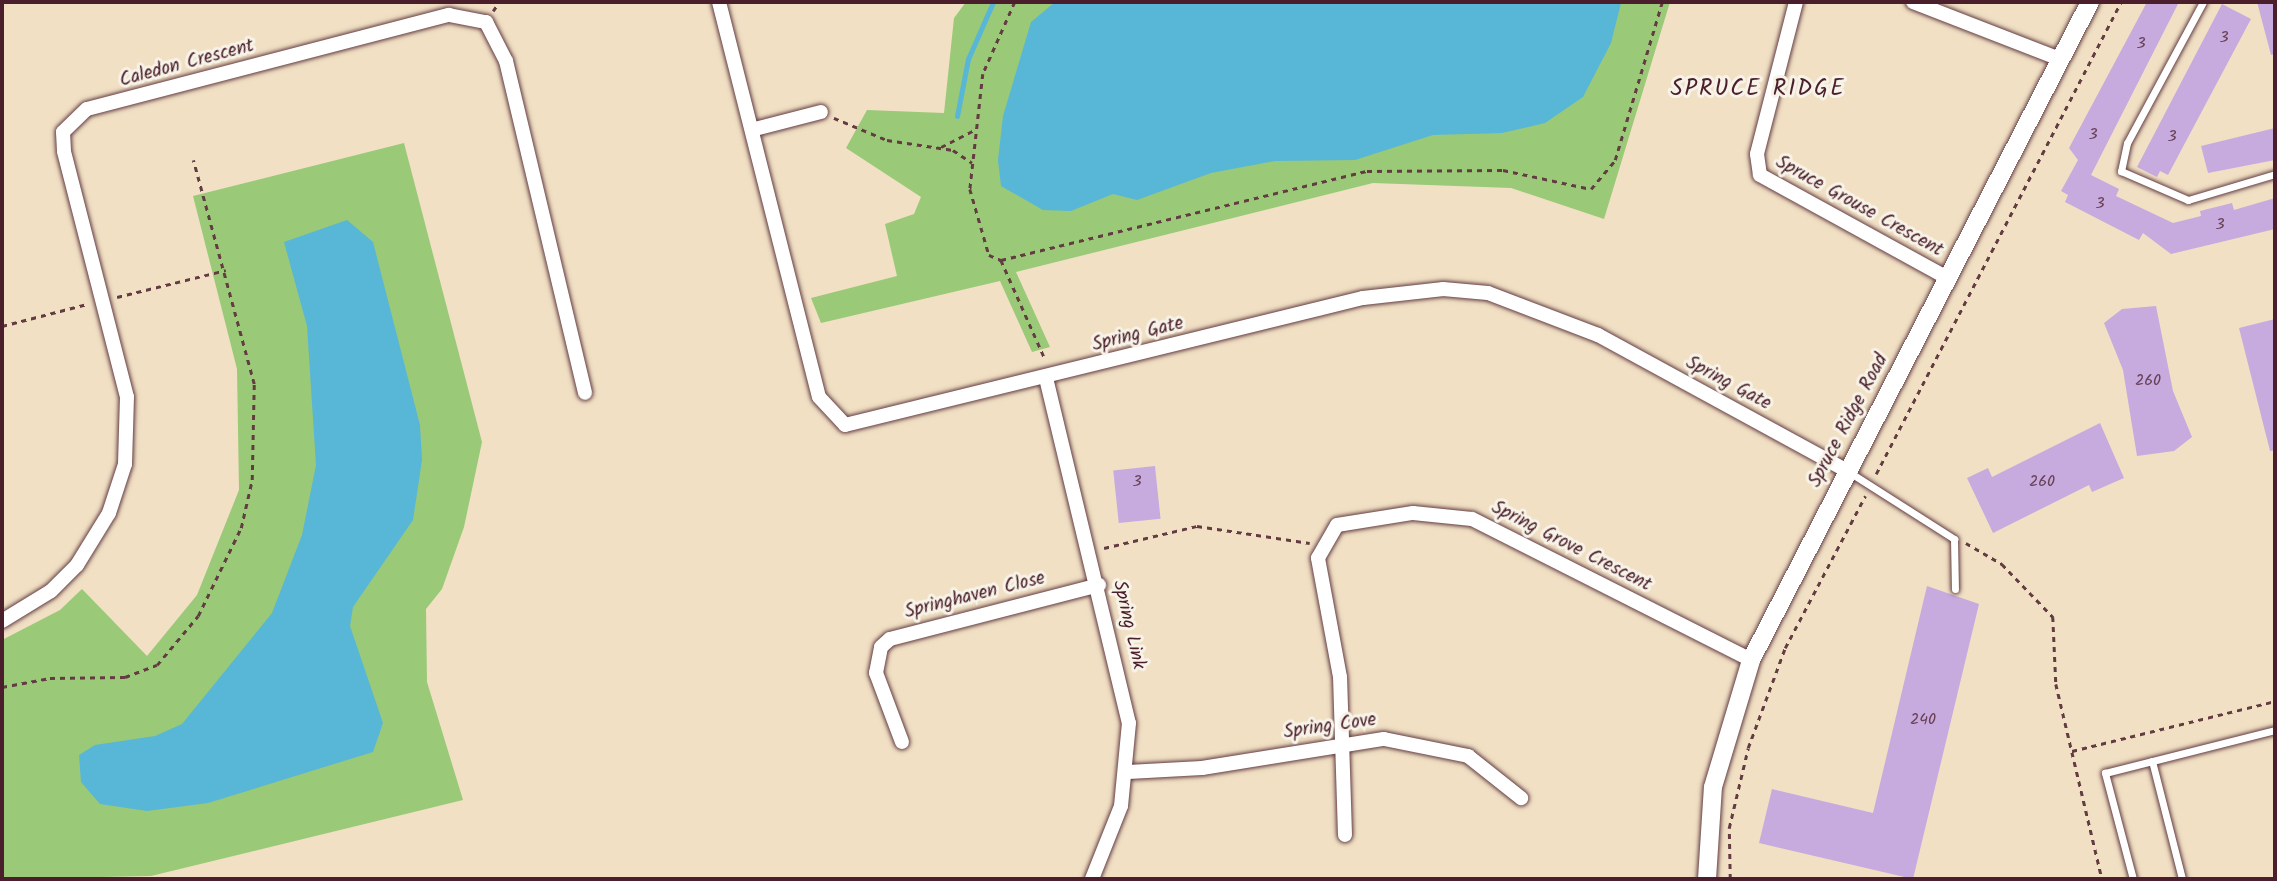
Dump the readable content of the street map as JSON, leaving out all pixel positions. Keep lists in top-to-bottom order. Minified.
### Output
{"streets":{"street":["Caledon Crescent","Spruce Grouse Crescent","Spring Gate","Spruce Ridge Road","Spring Grove Crescent","Springhaven Close","Spring Link","Spring Cove"]},"crossings":[["Spruce Grouse Crescent","Spruce Ridge Road"],["Spring Gate","Spruce Ridge Road"],["Spring Gate","Spring Link"],["Spruce Ridge Road","Spring Grove Crescent"],["Springhaven Close","Spring Link"],["Spring Link","Spring Cove"]],"districts":["SPRUCE RIDGE"],"house_numbers":["3","3","3","3","3","3","260","3","260","240"]}
